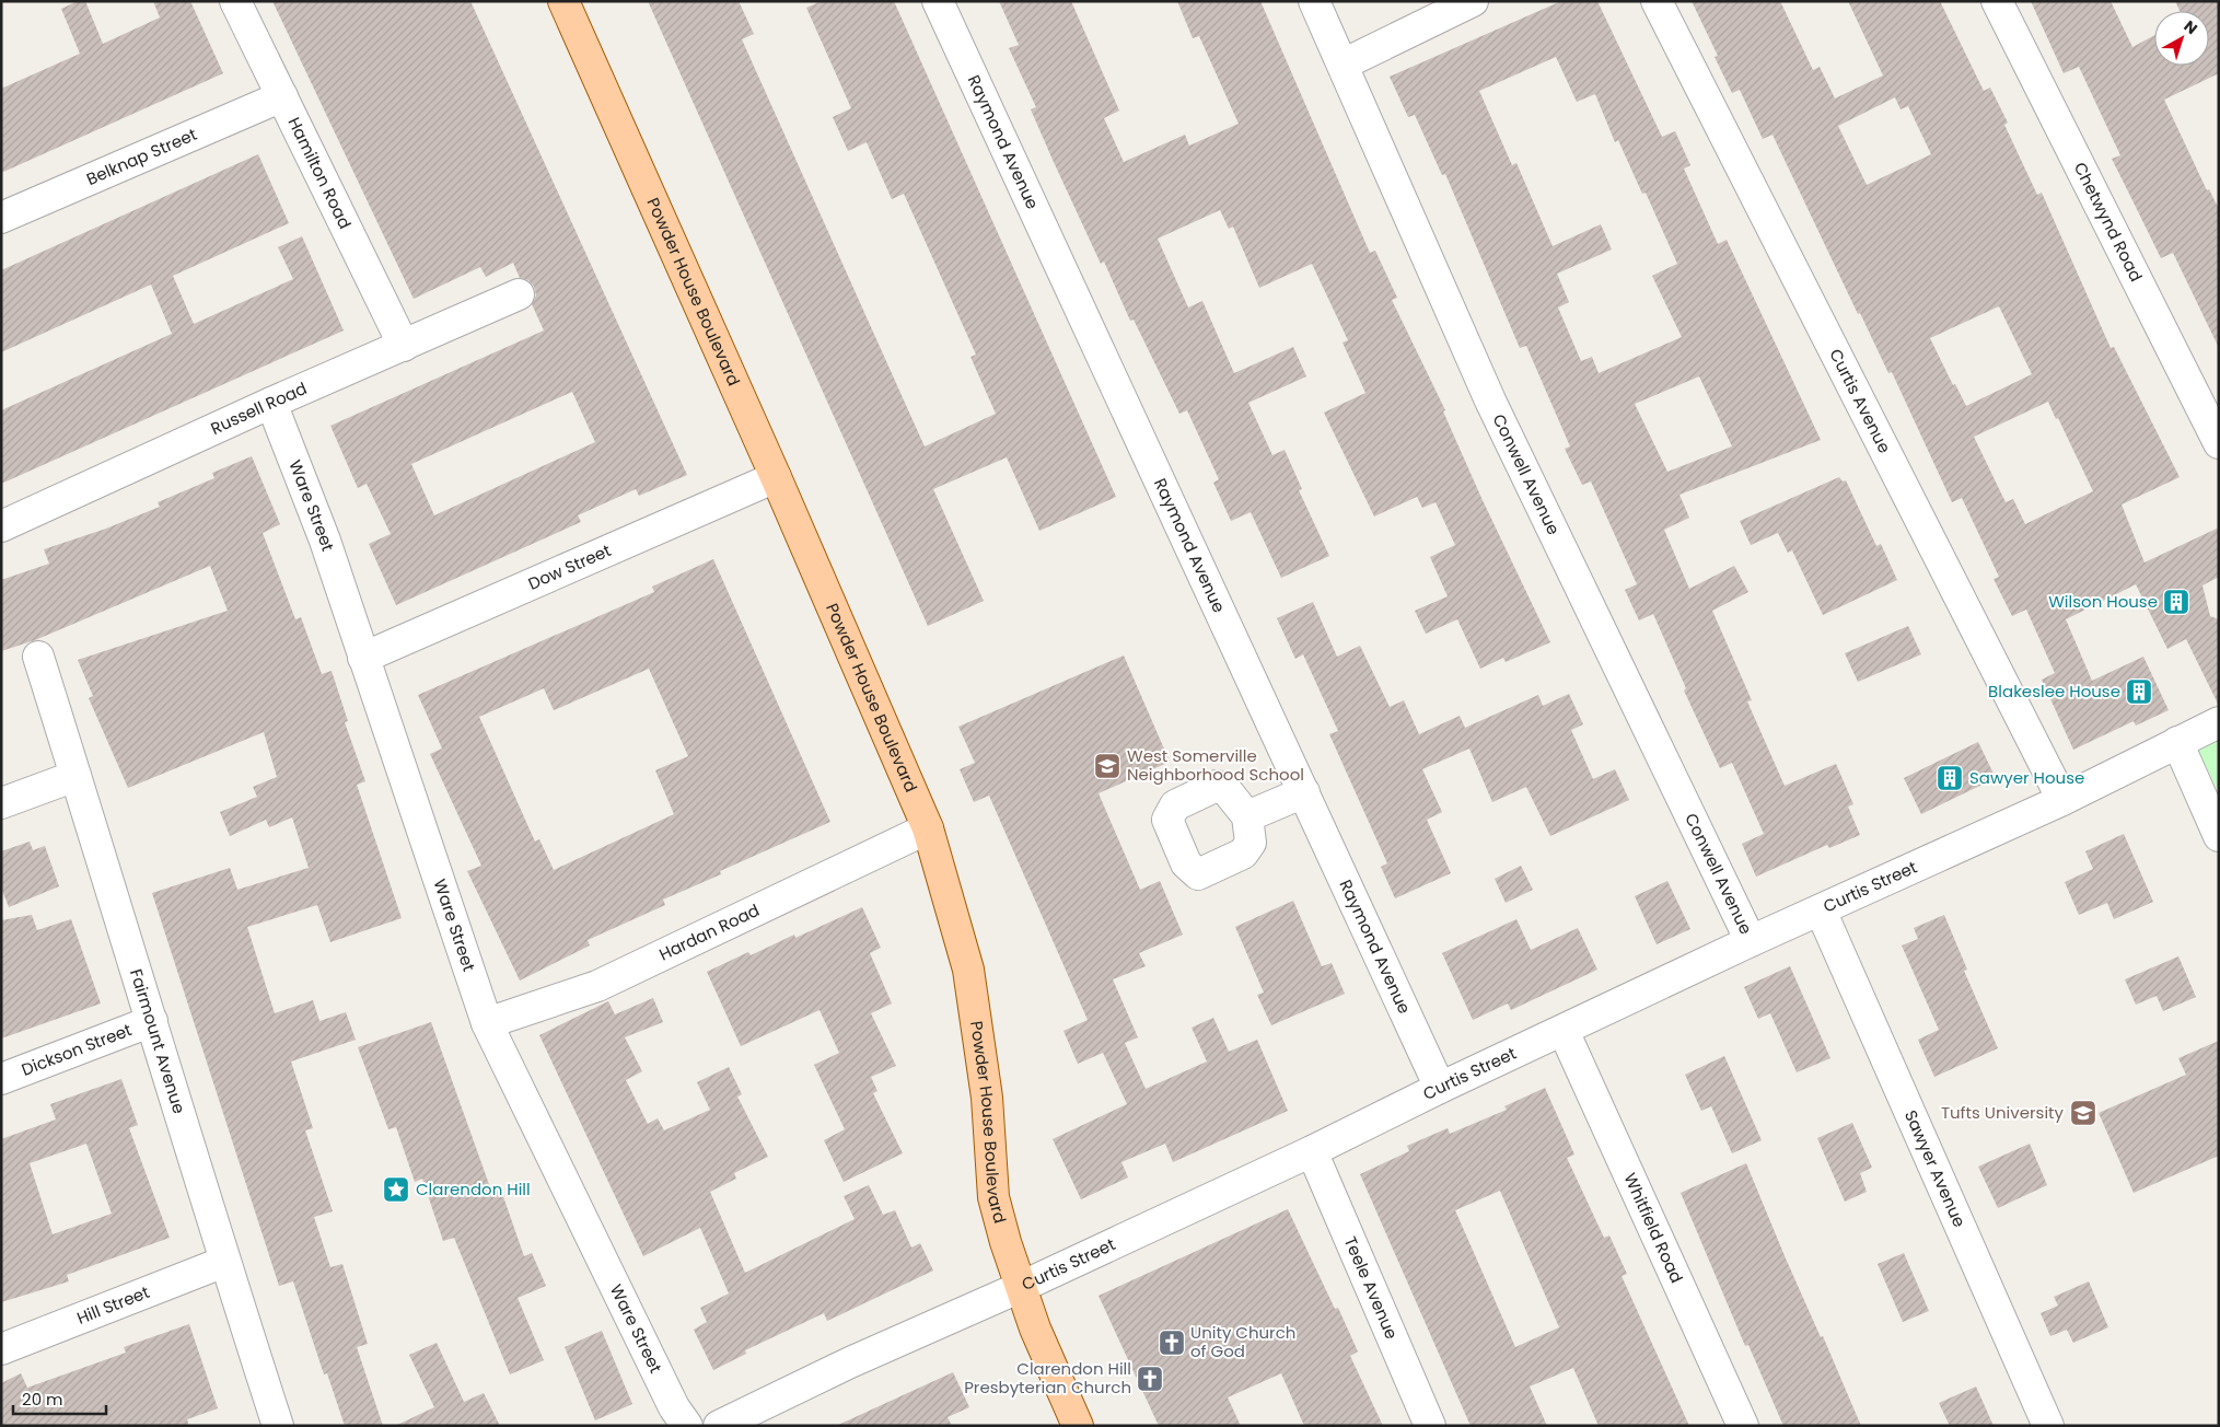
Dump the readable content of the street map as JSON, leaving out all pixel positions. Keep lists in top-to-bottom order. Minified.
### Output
{"streets":{"main road":["Powder House Boulevard"],"street":["Raymond Avenue","Belknap Street","Hamilton Road","Chetwynd Road","Curtis Avenue","Russell Road","Conwell Avenue","Ware Street","Dow Street","Curtis Street","Hardan Road","Fairmount Avenue","Dickson Street","Sawyer Avenue","Whitfield Road","Teele Avenue","Hill Street"]},"crossings":[["Raymond Avenue","Curtis Street"],["Belknap Street","Hamilton Road"],["Hamilton Road","Russell Road"],["Powder House Boulevard","Dow Street"],["Powder House Boulevard","Curtis Street"],["Powder House Boulevard","Hardan Road"],["Curtis Avenue","Curtis Street"],["Russell Road","Ware Street"],["Conwell Avenue","Curtis Street"],["Ware Street","Dow Street"],["Ware Street","Hardan Road"],["Curtis Street","Sawyer Avenue"],["Curtis Street","Whitfield Road"],["Curtis Street","Teele Avenue"],["Fairmount Avenue","Dickson Street"],["Fairmount Avenue","Hill Street"]],"places":{"building":["Wilson House","Blakeslee House","Sawyer House"],"school or university":["West Somerville Neighborhood School","Tufts University"],"place":["Clarendon Hill"],"church":["Unity Church of God","Clarendon Hill Presbyterian Church"]},"scale_bar":"20 m","north":"top right"}
